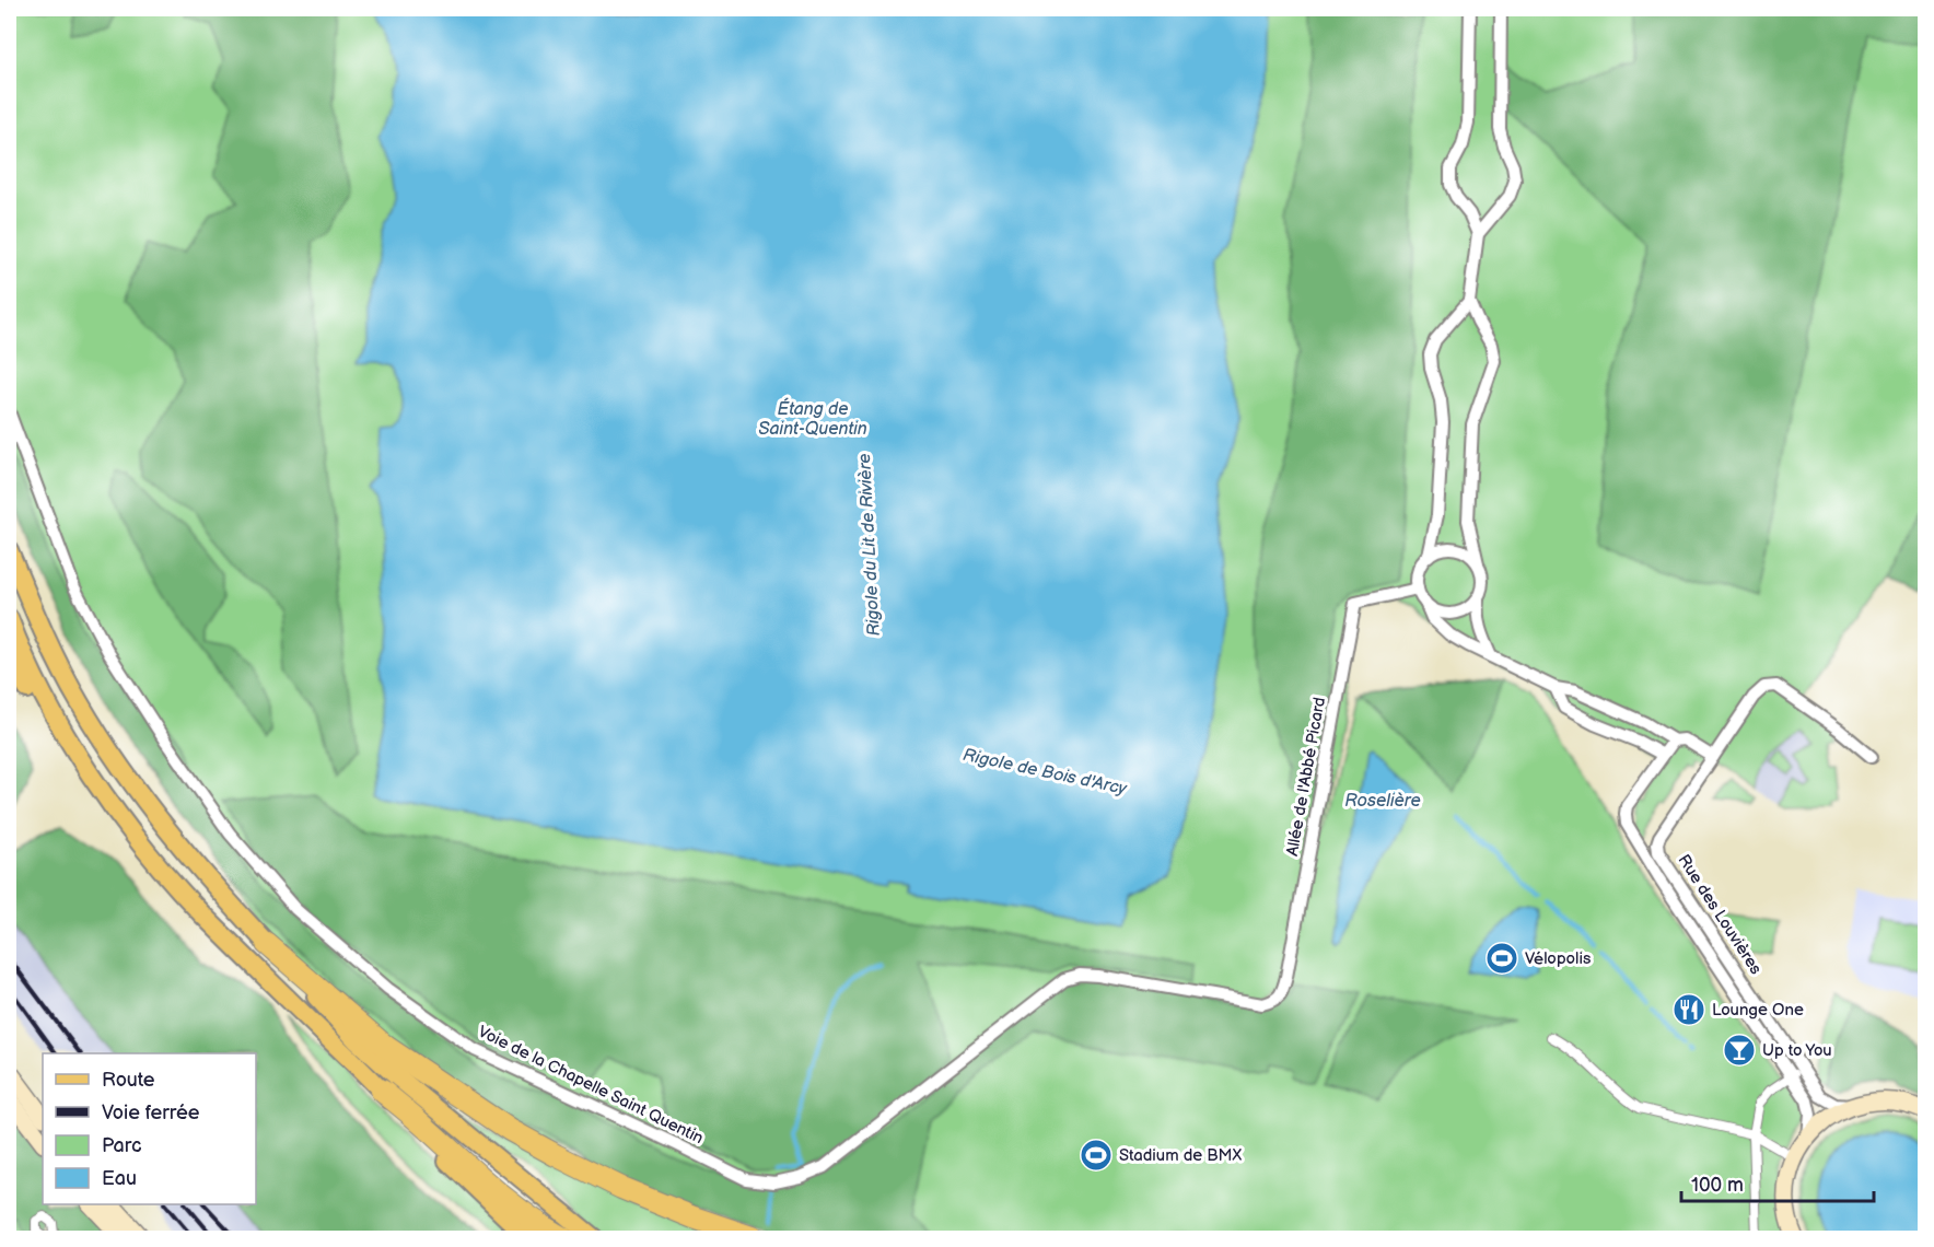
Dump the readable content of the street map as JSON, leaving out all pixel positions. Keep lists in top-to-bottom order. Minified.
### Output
{"streets":{"street":["Allée de l'Abbé Picard","Rue des Louvières","Voie de la Chapelle Saint Quentin"]},"crossings":[["Allée de l'Abbé Picard","Voie de la Chapelle Saint Quentin"]],"water":["Étang de Saint-Quentin","Rigole du Lit de Rivière","Rigole de Bois d'Arcy","Roselière"],"places":{"sports":["Vélopolis","Stadium de BMX"],"restaurant":["Lounge One"],"bar":["Up to You"]},"legend":["Route","Voie ferrée","Parc","Eau"],"scale_bar":"100 m"}
